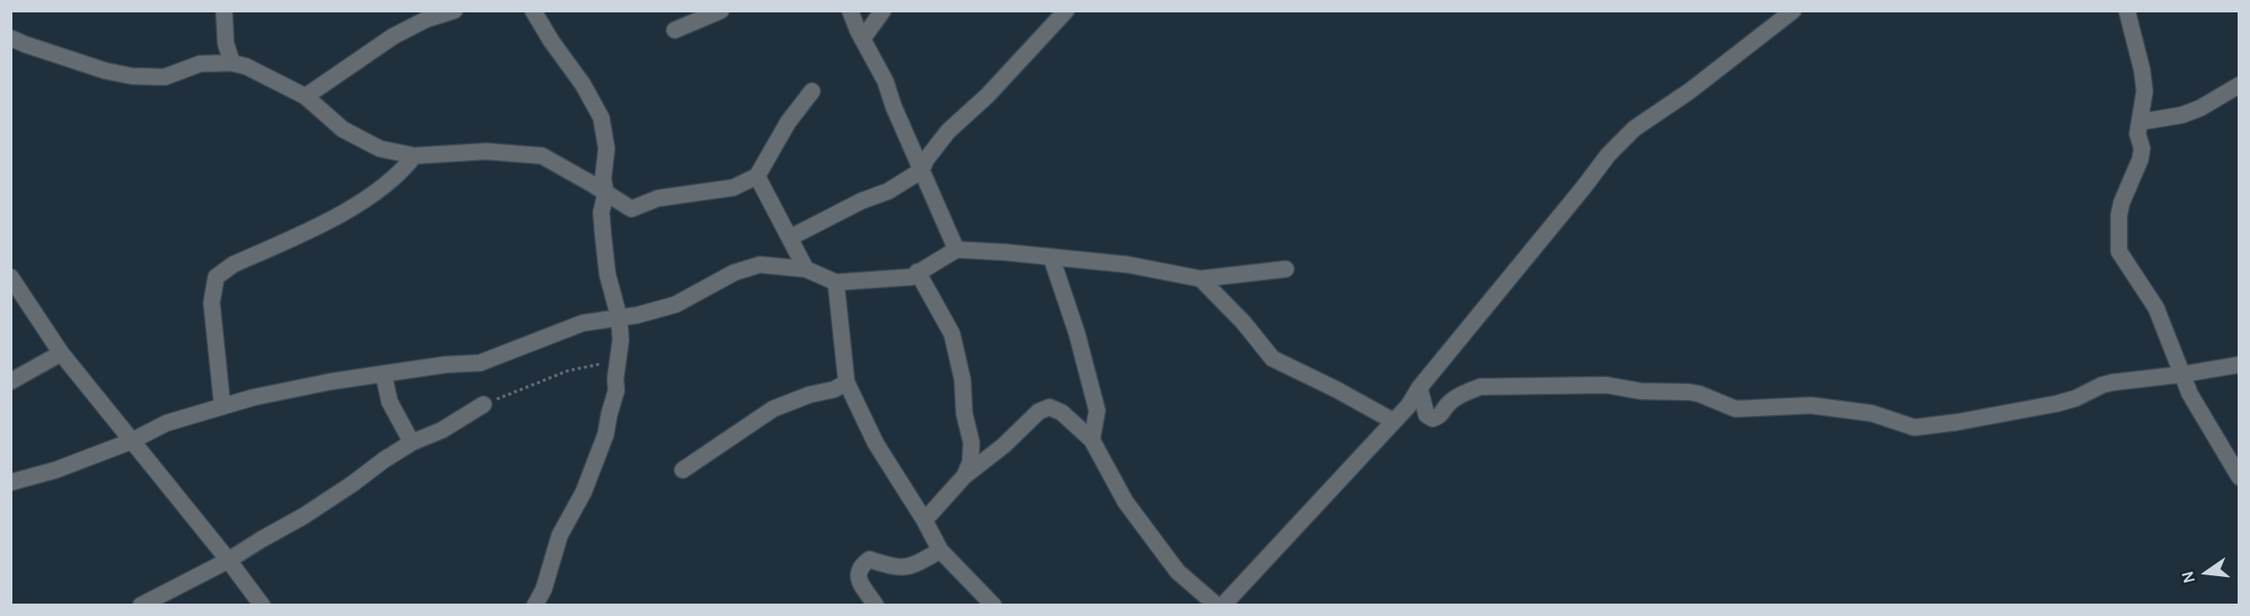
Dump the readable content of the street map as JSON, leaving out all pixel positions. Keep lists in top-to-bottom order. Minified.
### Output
{"north":"left"}
